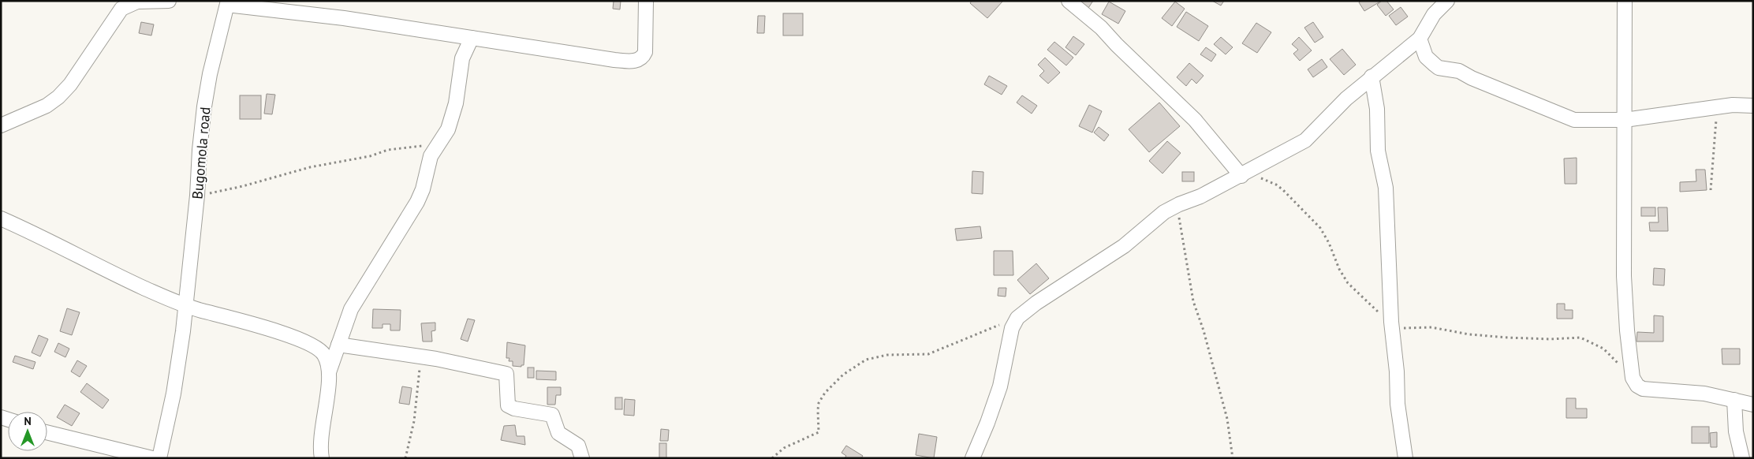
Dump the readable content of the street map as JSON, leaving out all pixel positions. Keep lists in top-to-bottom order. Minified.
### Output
{"streets":{"street":["Bugomola road"]},"north":"top"}
